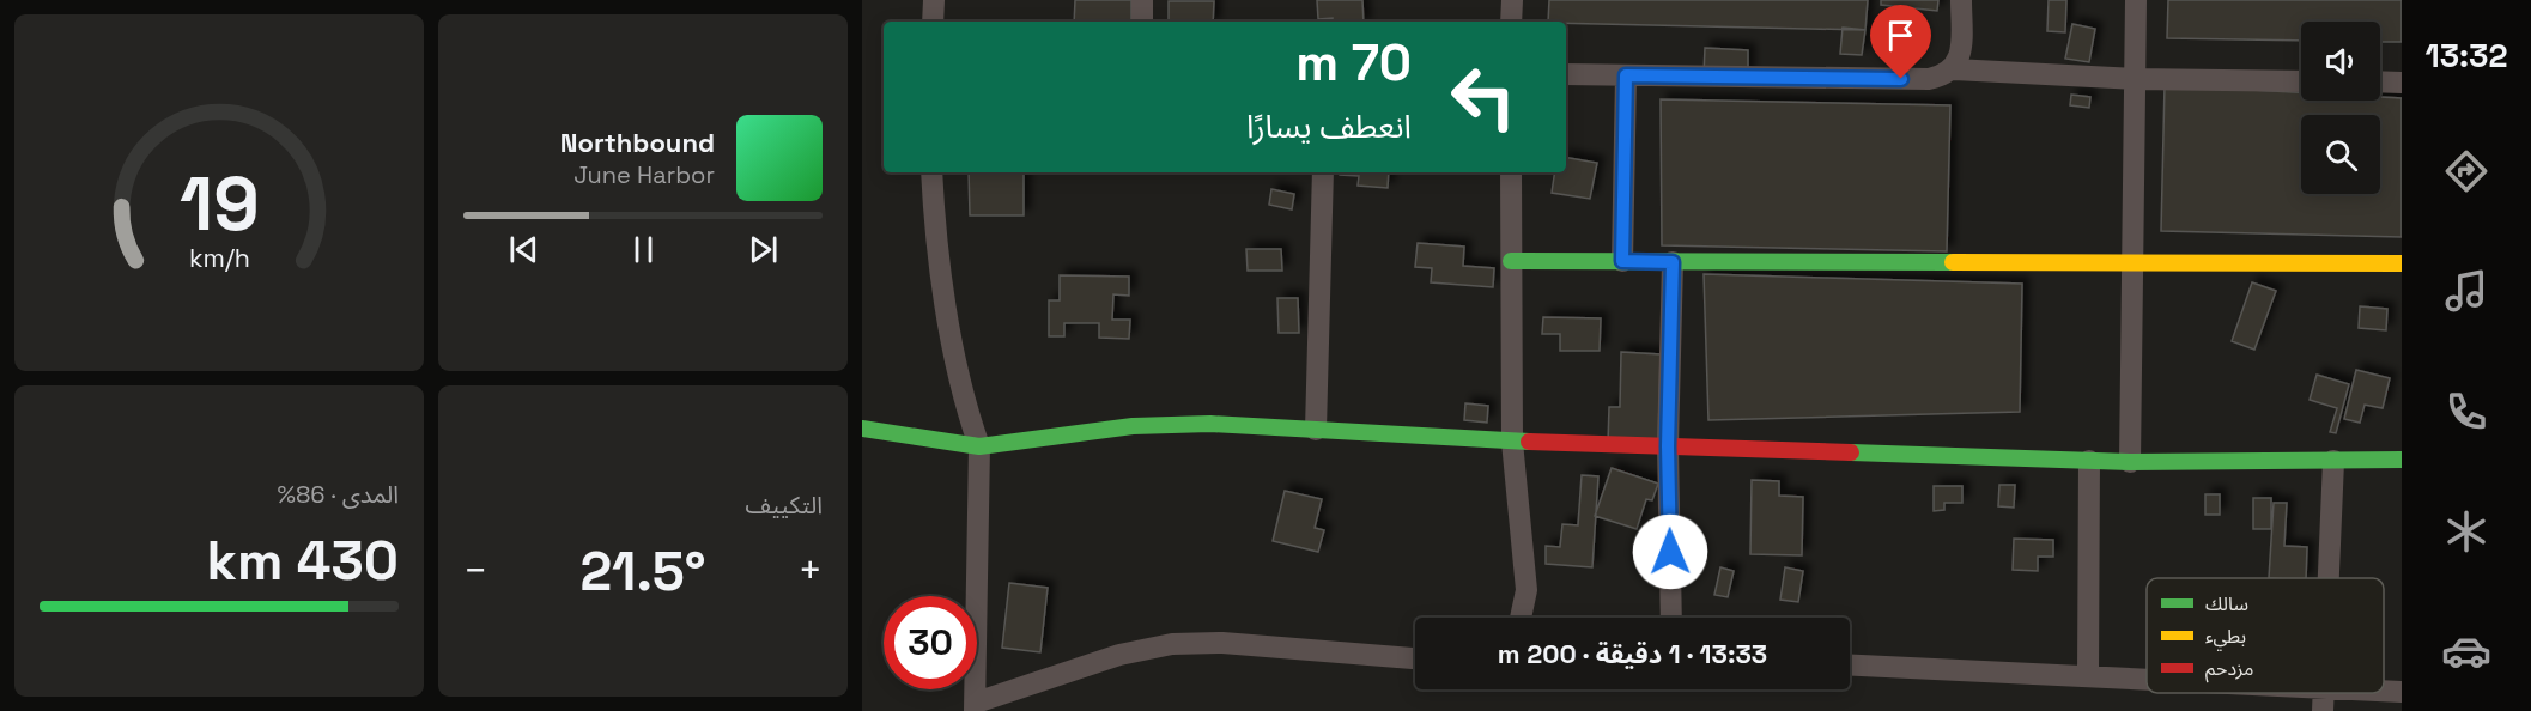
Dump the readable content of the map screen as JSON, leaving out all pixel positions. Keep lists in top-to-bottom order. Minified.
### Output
{"legend":["سالك","بطيء","مزدحم"],"page":{"tabs":"13:32","turn":["70 m","انعطف يسارًا"],"song":["Northbound","June Harbor"],"tile":["التكييف",["المدى · 86%","430 km"]],"heat":["−","21.5°","+"],"limit":"30","trip":"13:33 · 1 دقيقة · 200 m","gauge":["19","km/h"]}}
